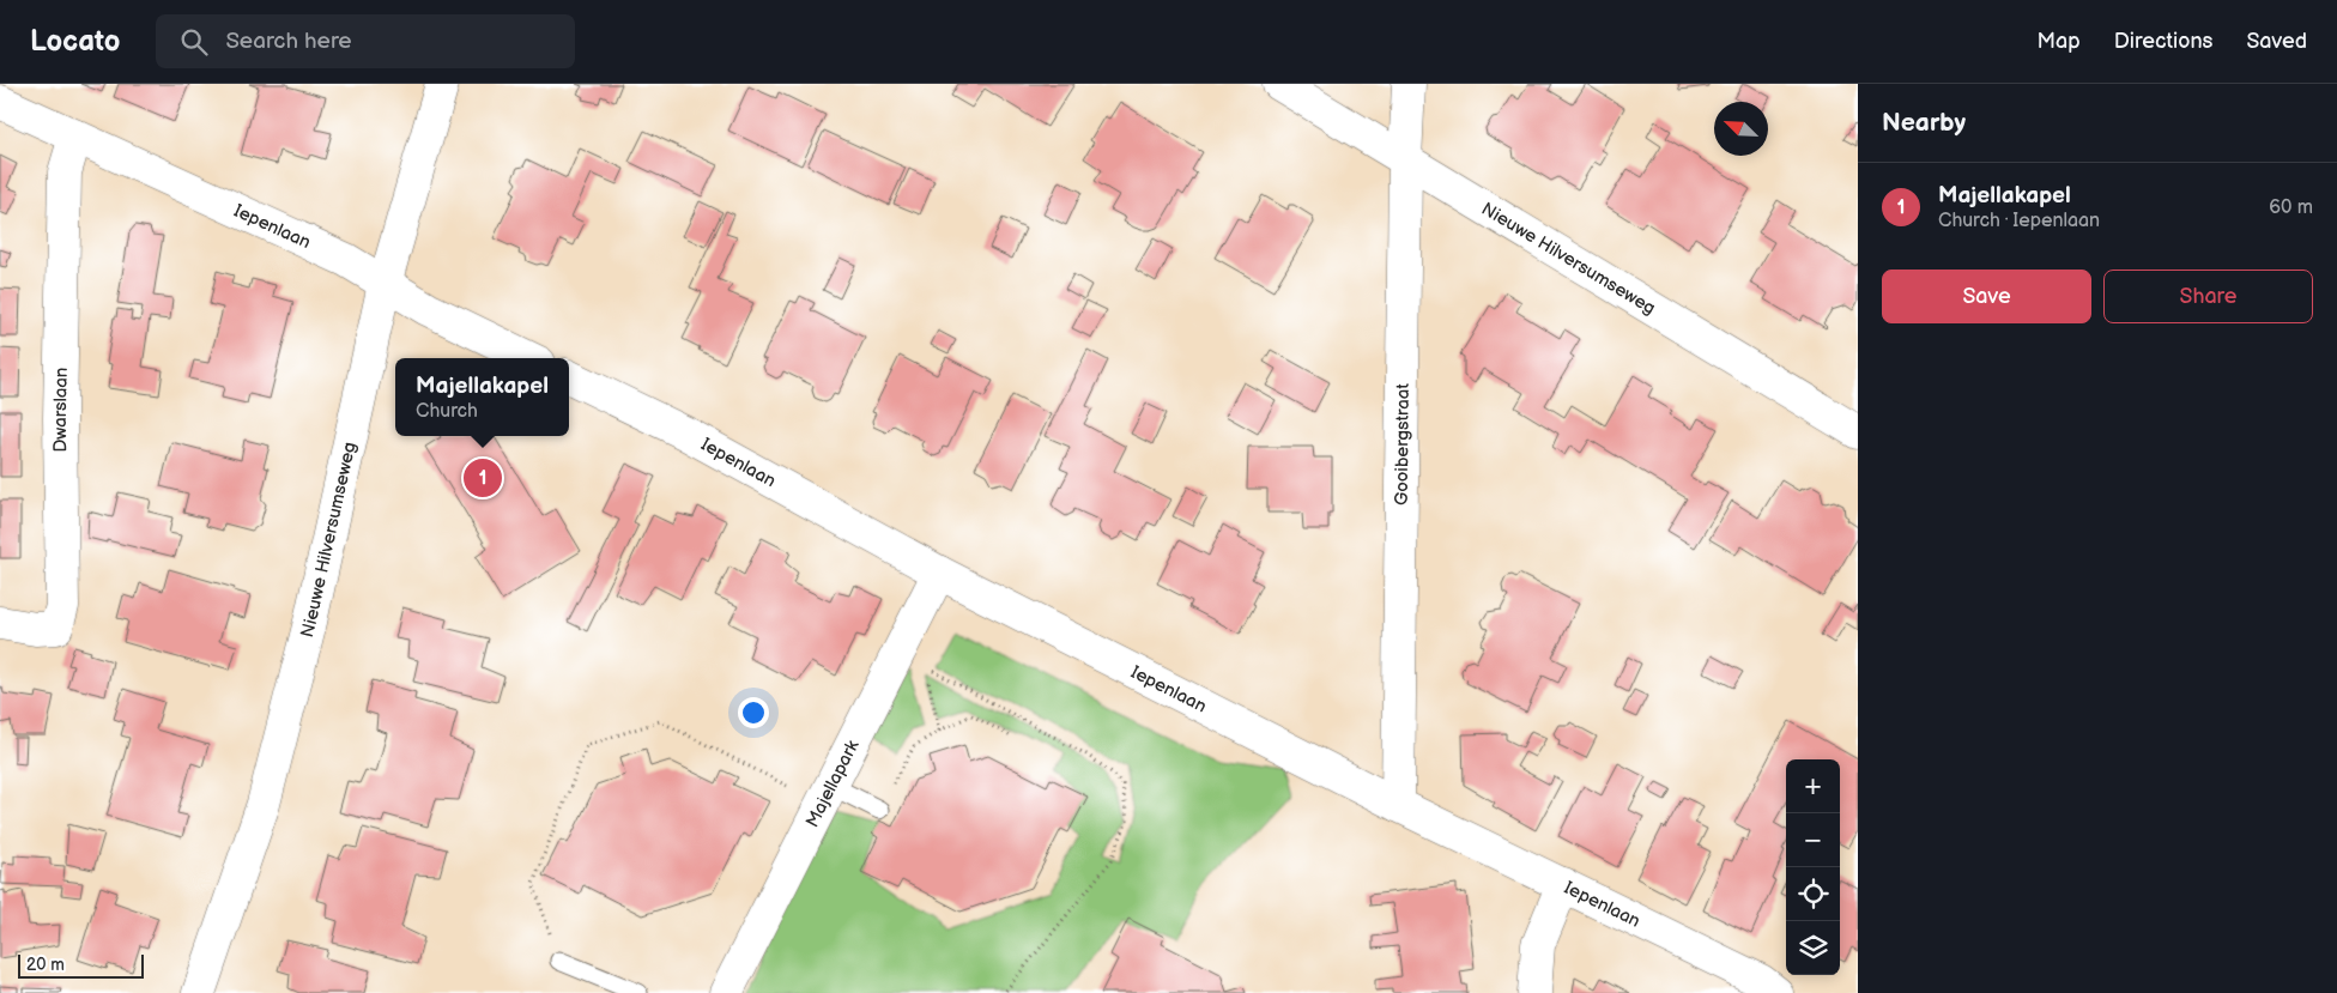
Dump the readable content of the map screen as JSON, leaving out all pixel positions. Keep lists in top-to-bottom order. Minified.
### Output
{"streets":{"street":["Iepenlaan","Nieuwe Hilversumseweg","Dwarslaan","Gooibergstraat","Majellapark"]},"crossings":[["Iepenlaan","Nieuwe Hilversumseweg"],["Iepenlaan","Dwarslaan"],["Iepenlaan","Gooibergstraat"],["Iepenlaan","Majellapark"],["Nieuwe Hilversumseweg","Gooibergstraat"]],"scale_bar":"20 m","north":"top left","page":{"header":"Locato","search":"Search here","nav":["Map","Directions","Saved"],"heading":"Nearby","list":[{"mark":"1","name":"Majellakapel","note":"Church · Iepenlaan","value":"60 m"}],"buttons":["Save","Share"],"popup":["Majellakapel","Church"],"pins":"1","map_buttons":["+","−"],"scale":"20 m"}}
